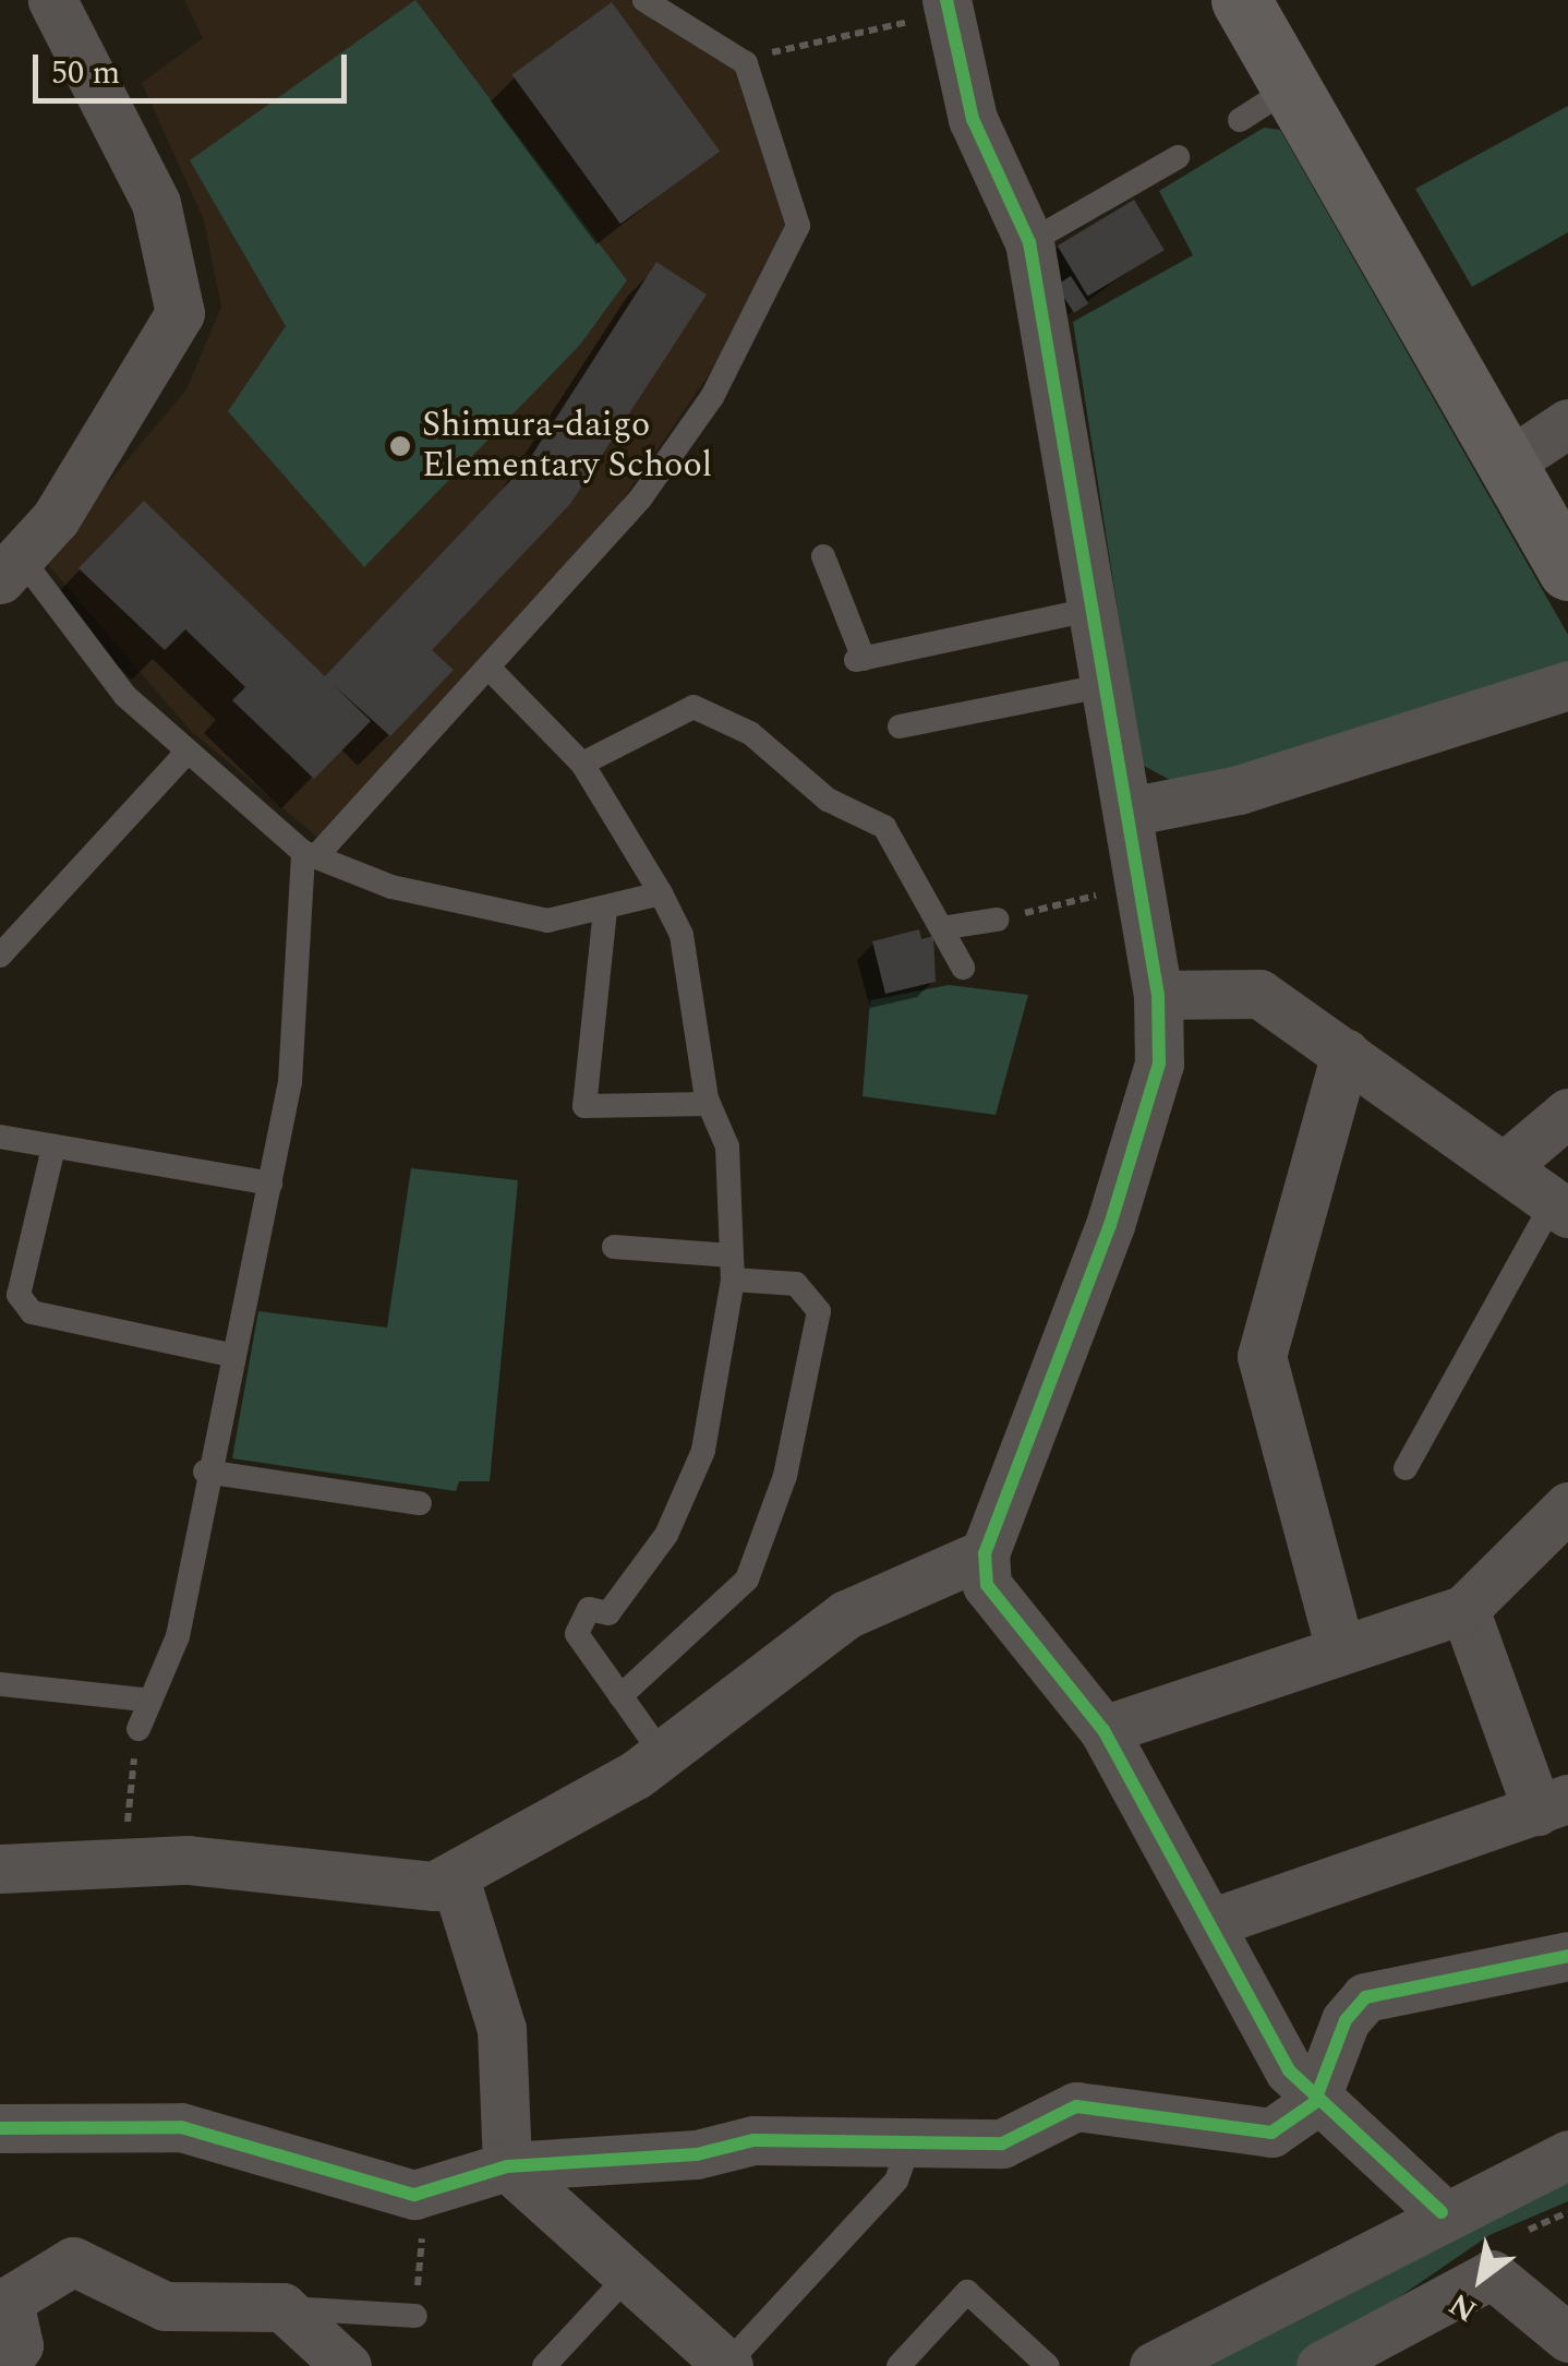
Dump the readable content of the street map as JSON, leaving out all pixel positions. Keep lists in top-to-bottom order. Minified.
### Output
{"places":["Shimura-daigo Elementary School"],"scale_bar":"50 m","north":"bottom left"}
